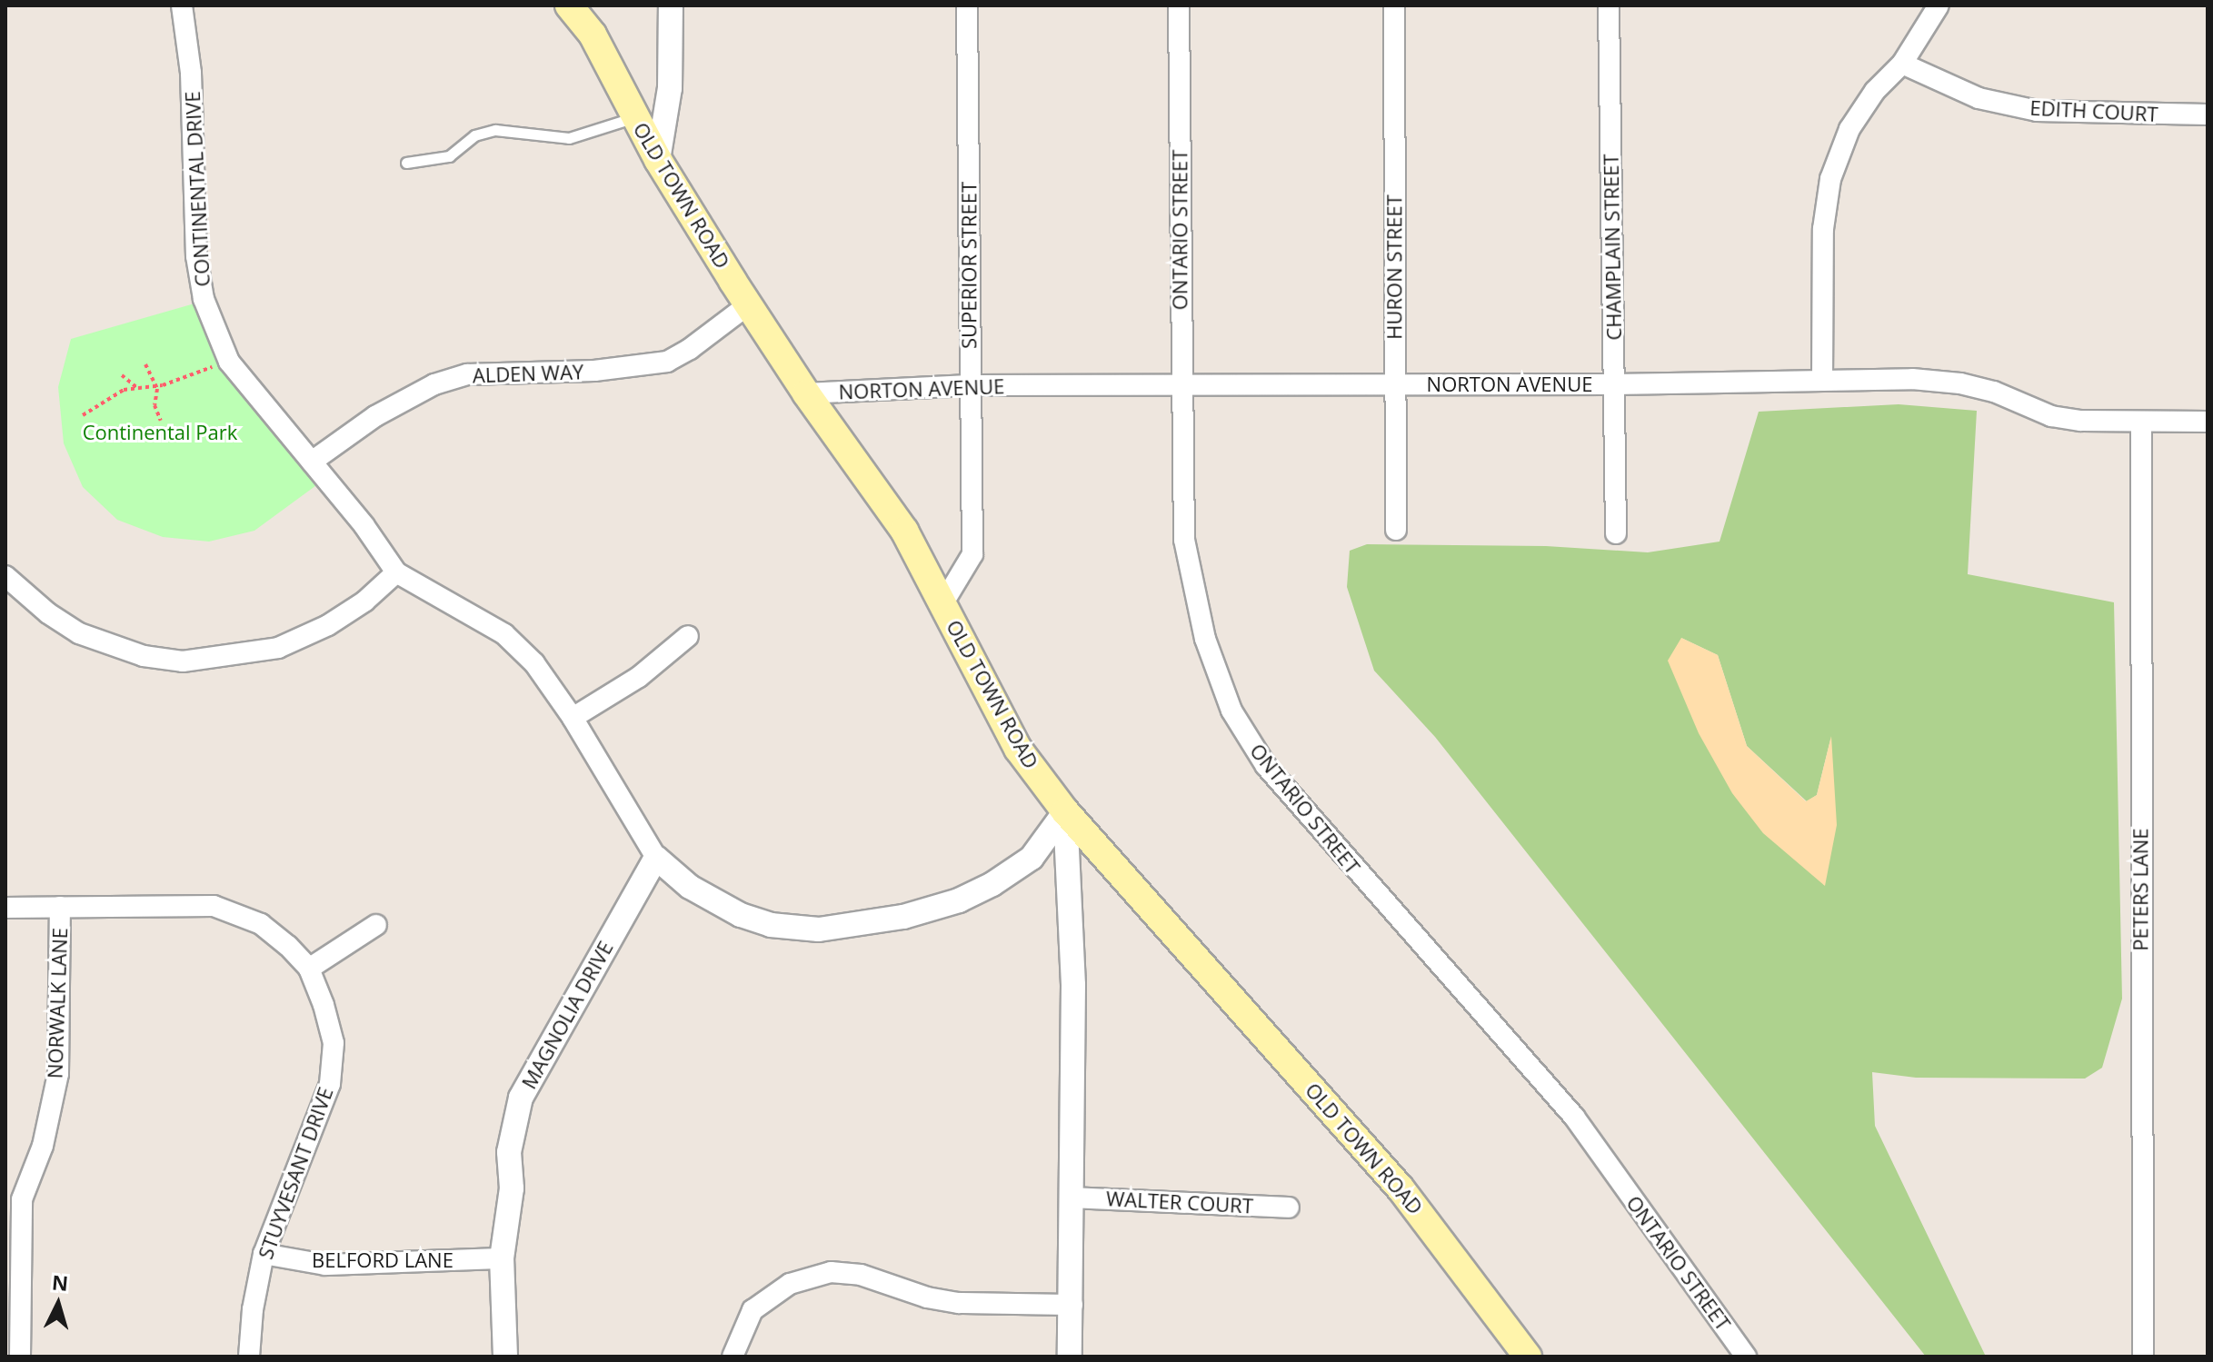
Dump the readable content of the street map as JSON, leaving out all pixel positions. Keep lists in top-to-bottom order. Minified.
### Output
{"streets":{"main road":["OLD TOWN ROAD"],"street":["EDITH COURT","CONTINENTAL DRIVE","ONTARIO STREET","CHAMPLAIN STREET","SUPERIOR STREET","HURON STREET","ALDEN WAY","NORTON AVENUE","PETERS LANE","NORWALK LANE","MAGNOLIA DRIVE","STUYVESANT DRIVE","WALTER COURT","BELFORD LANE"]},"crossings":[["CONTINENTAL DRIVE","ALDEN WAY"],["OLD TOWN ROAD","SUPERIOR STREET"],["OLD TOWN ROAD","ALDEN WAY"],["OLD TOWN ROAD","NORTON AVENUE"],["ONTARIO STREET","NORTON AVENUE"],["CHAMPLAIN STREET","NORTON AVENUE"],["SUPERIOR STREET","NORTON AVENUE"],["HURON STREET","NORTON AVENUE"],["NORTON AVENUE","PETERS LANE"],["NORWALK LANE","STUYVESANT DRIVE"],["MAGNOLIA DRIVE","BELFORD LANE"],["STUYVESANT DRIVE","BELFORD LANE"]],"parks":["Continental Park"],"north":"top"}
